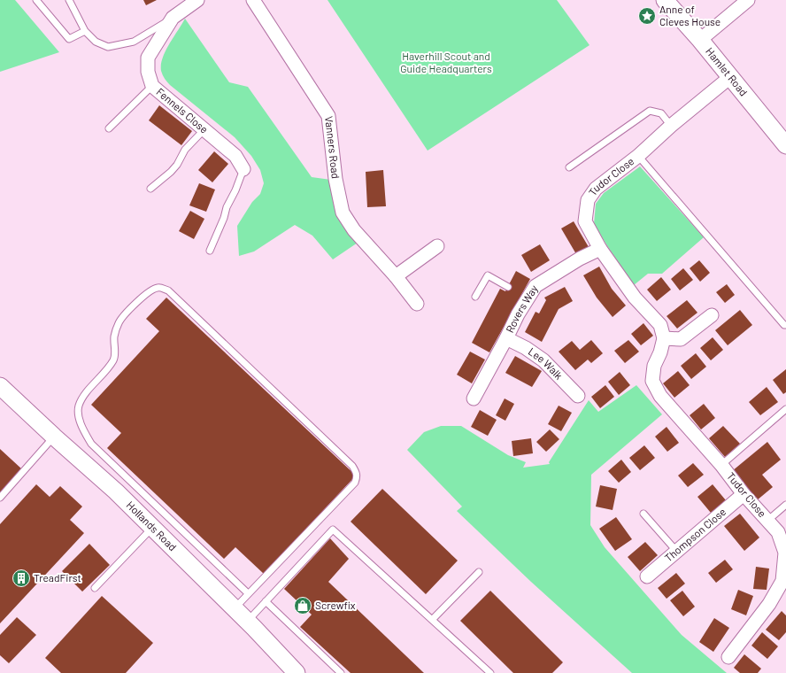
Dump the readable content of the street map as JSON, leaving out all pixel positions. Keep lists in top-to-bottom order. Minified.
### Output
{"streets":{"street":["Hamlet Road","Fennels Close","Vanners Road","Tudor Close","Rovers Way","Lee Walk","Hollands Road","Thompson Close"]},"crossings":[["Hamlet Road","Tudor Close"],["Tudor Close","Rovers Way"],["Tudor Close","Thompson Close"],["Rovers Way","Lee Walk"]],"parks":["Haverhill Scout and Guide Headquarters"],"places":{"place":["Anne of Cleves House"],"building":["TreadFirst"],"shop":["Screwfix"]}}
